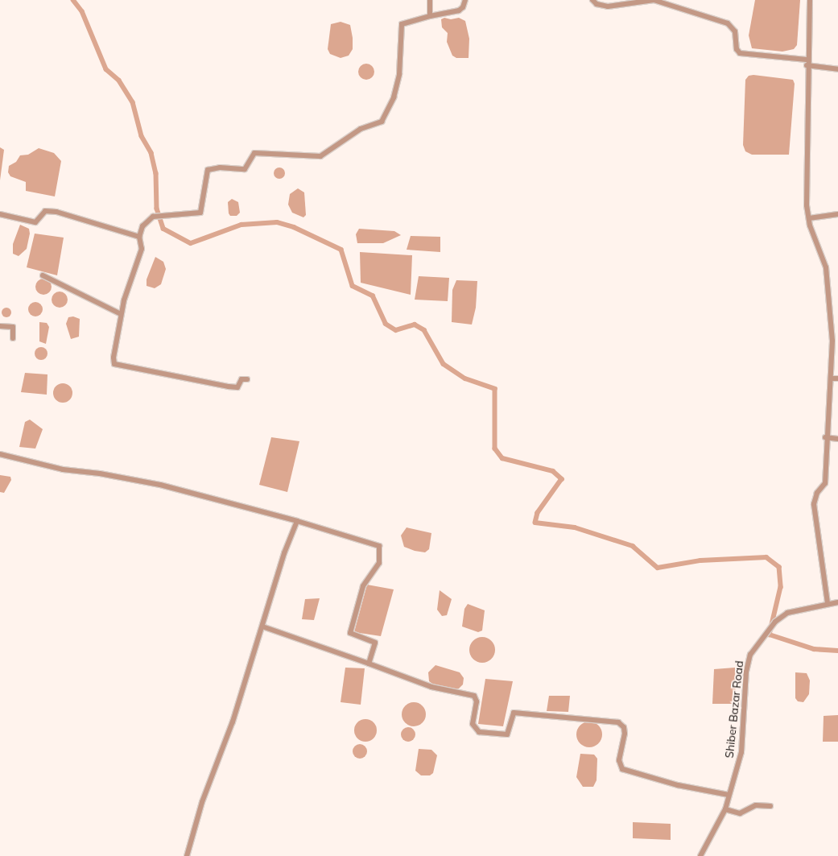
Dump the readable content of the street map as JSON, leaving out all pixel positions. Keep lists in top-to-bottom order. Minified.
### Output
{"streets":{"street":["Shiber Bazar Road"]}}
